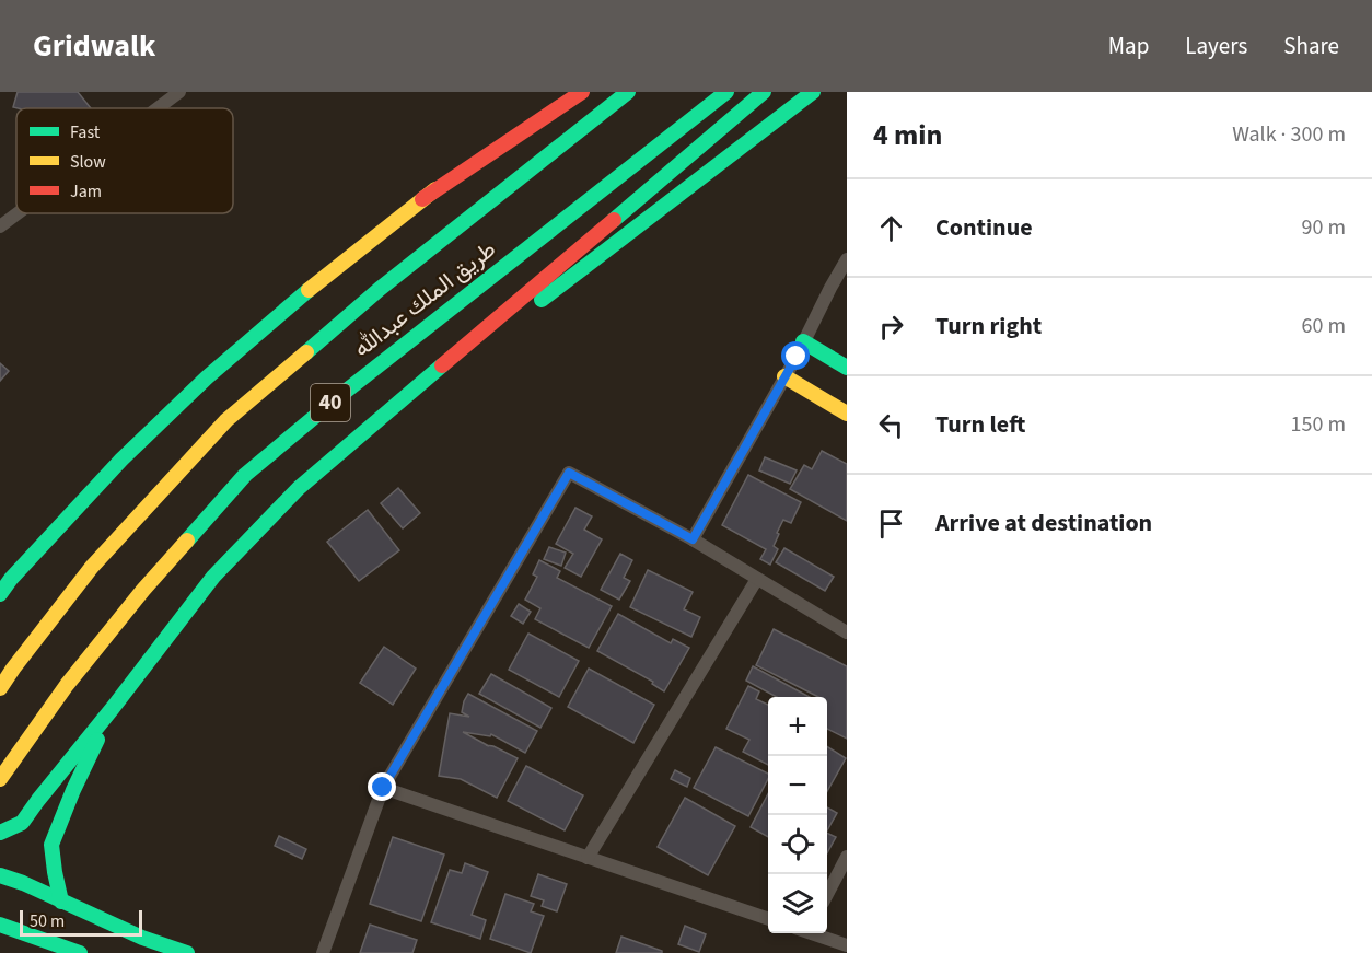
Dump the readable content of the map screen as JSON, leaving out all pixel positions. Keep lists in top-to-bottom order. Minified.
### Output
{"streets":{"main road":["طريق الملك عبدالله","40"]},"legend":["Fast","Slow","Jam"],"scale_bar":"50 m","page":{"header":"Gridwalk","nav":["Map","Layers","Share"],"heading":["4 min","Walk · 300 m"],"list":[["Continue","90 m"],["Turn right","60 m"],["Turn left","150 m"],"Arrive at destination"],"map_buttons":["+","−"],"scale":"50 m"}}
